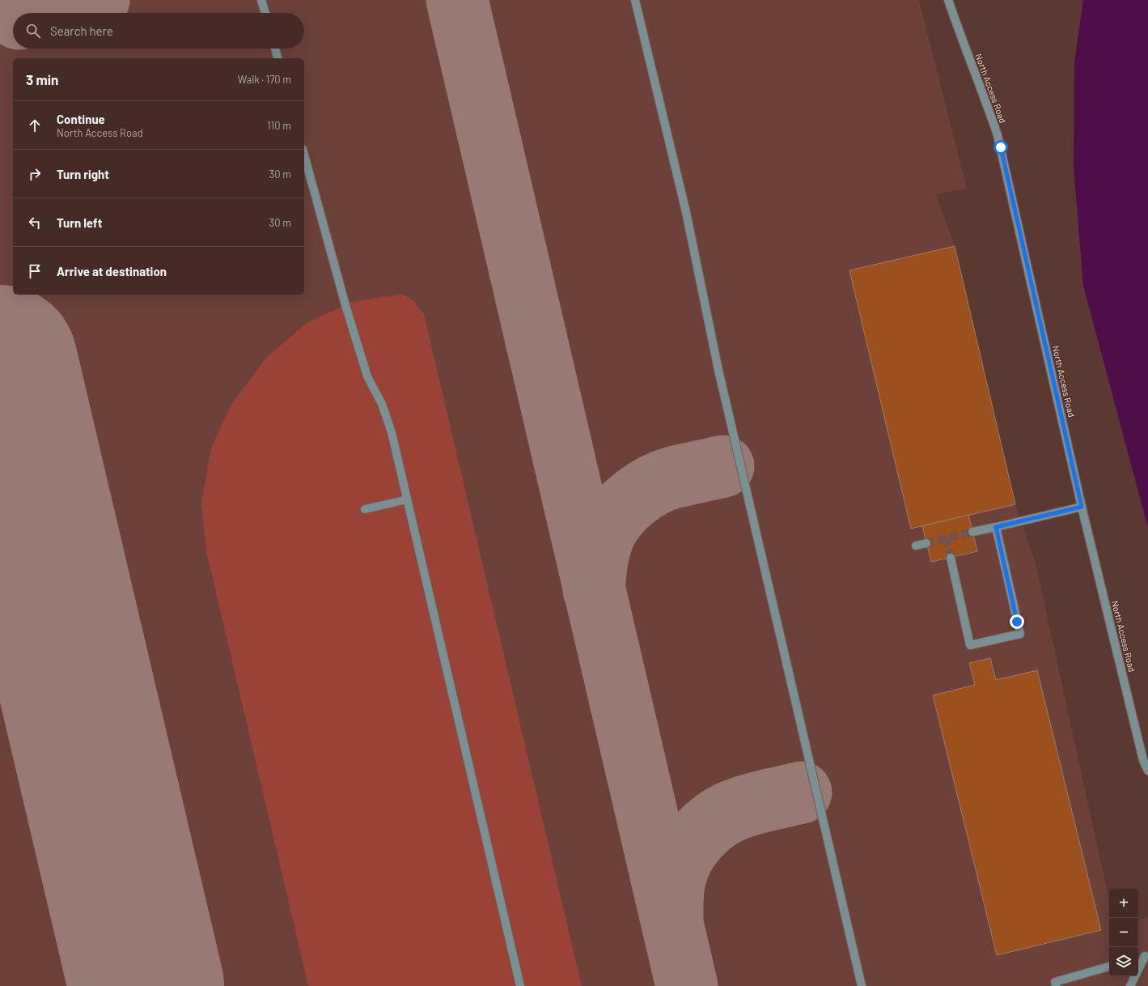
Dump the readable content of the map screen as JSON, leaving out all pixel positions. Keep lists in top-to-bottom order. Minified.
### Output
{"streets":{"street":["North Access Road"]},"page":{"search":"Search here","heading":["3 min","Walk · 170 m"],"list":[["Continue","North Access Road","110 m"],["Turn right","30 m"],["Turn left","30 m"],"Arrive at destination"],"map_buttons":["+","−"]}}
